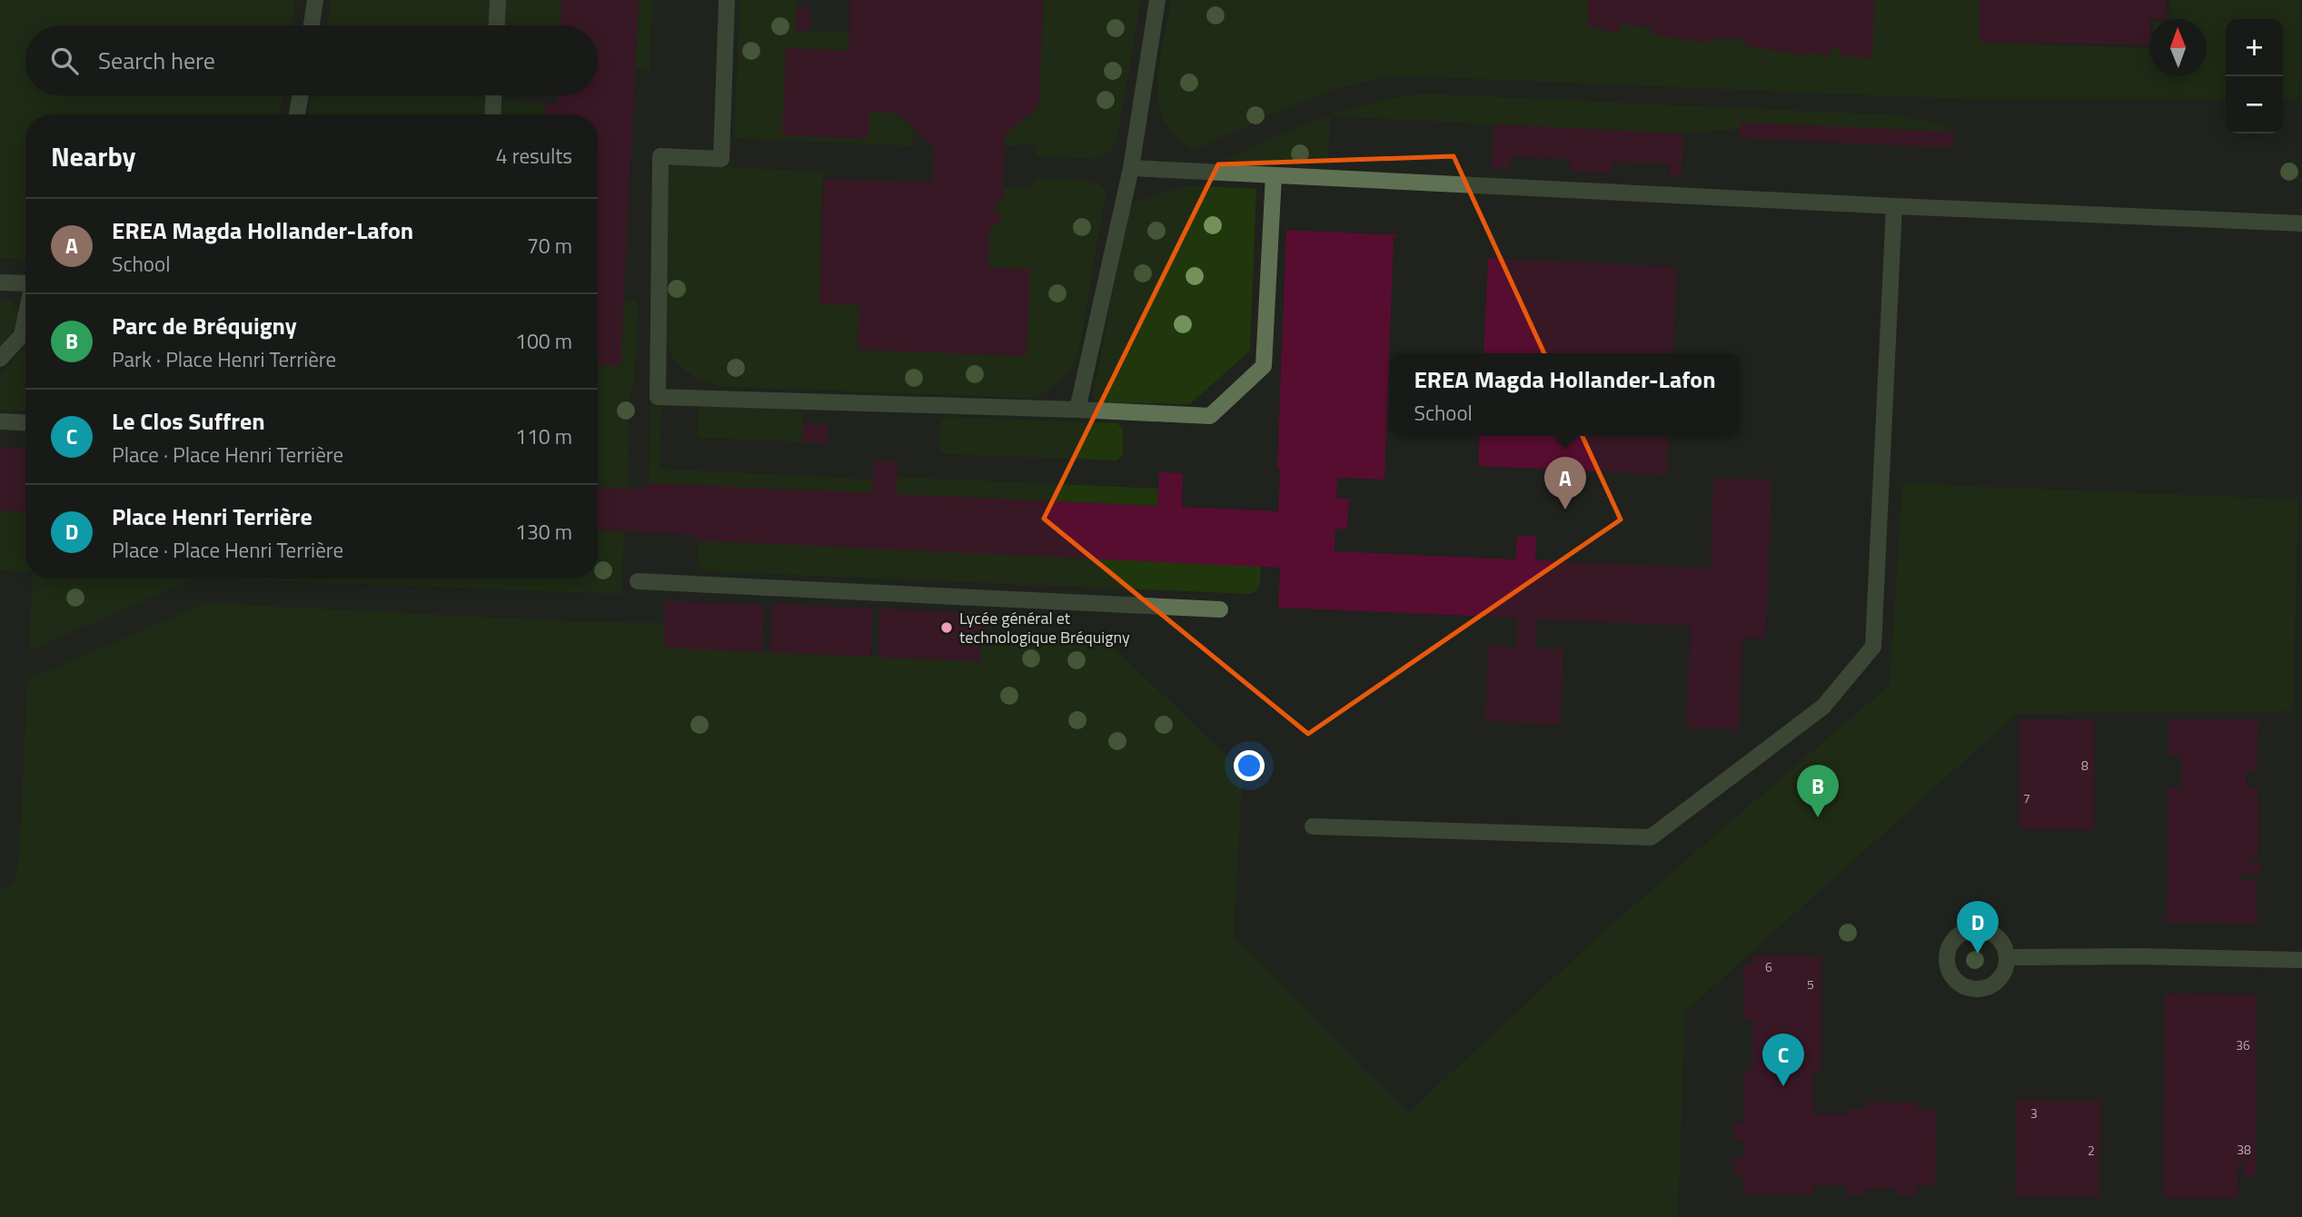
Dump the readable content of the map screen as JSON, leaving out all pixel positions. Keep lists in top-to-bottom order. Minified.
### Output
{"places":["Lycée général et technologique Bréquigny"],"house_numbers":["8","7","6","5","36","3","38","2"],"north":"top","page":{"map_buttons":["+","−"],"search":"Search here","heading":["Nearby","4 results"],"list":[{"mark":"A","name":"EREA Magda Hollander-Lafon","note":"School","value":"70 m"},{"mark":"B","name":"Parc de Bréquigny","note":"Park · Place Henri Terrière","value":"100 m"},{"mark":"C","name":"Le Clos Suffren","note":"Place · Place Henri Terrière","value":"110 m"},{"mark":"D","name":"Place Henri Terrière","note":"Place · Place Henri Terrière","value":"130 m"}],"popup":["EREA Magda Hollander-Lafon","School"],"pins":["A","B","D","C"]}}
